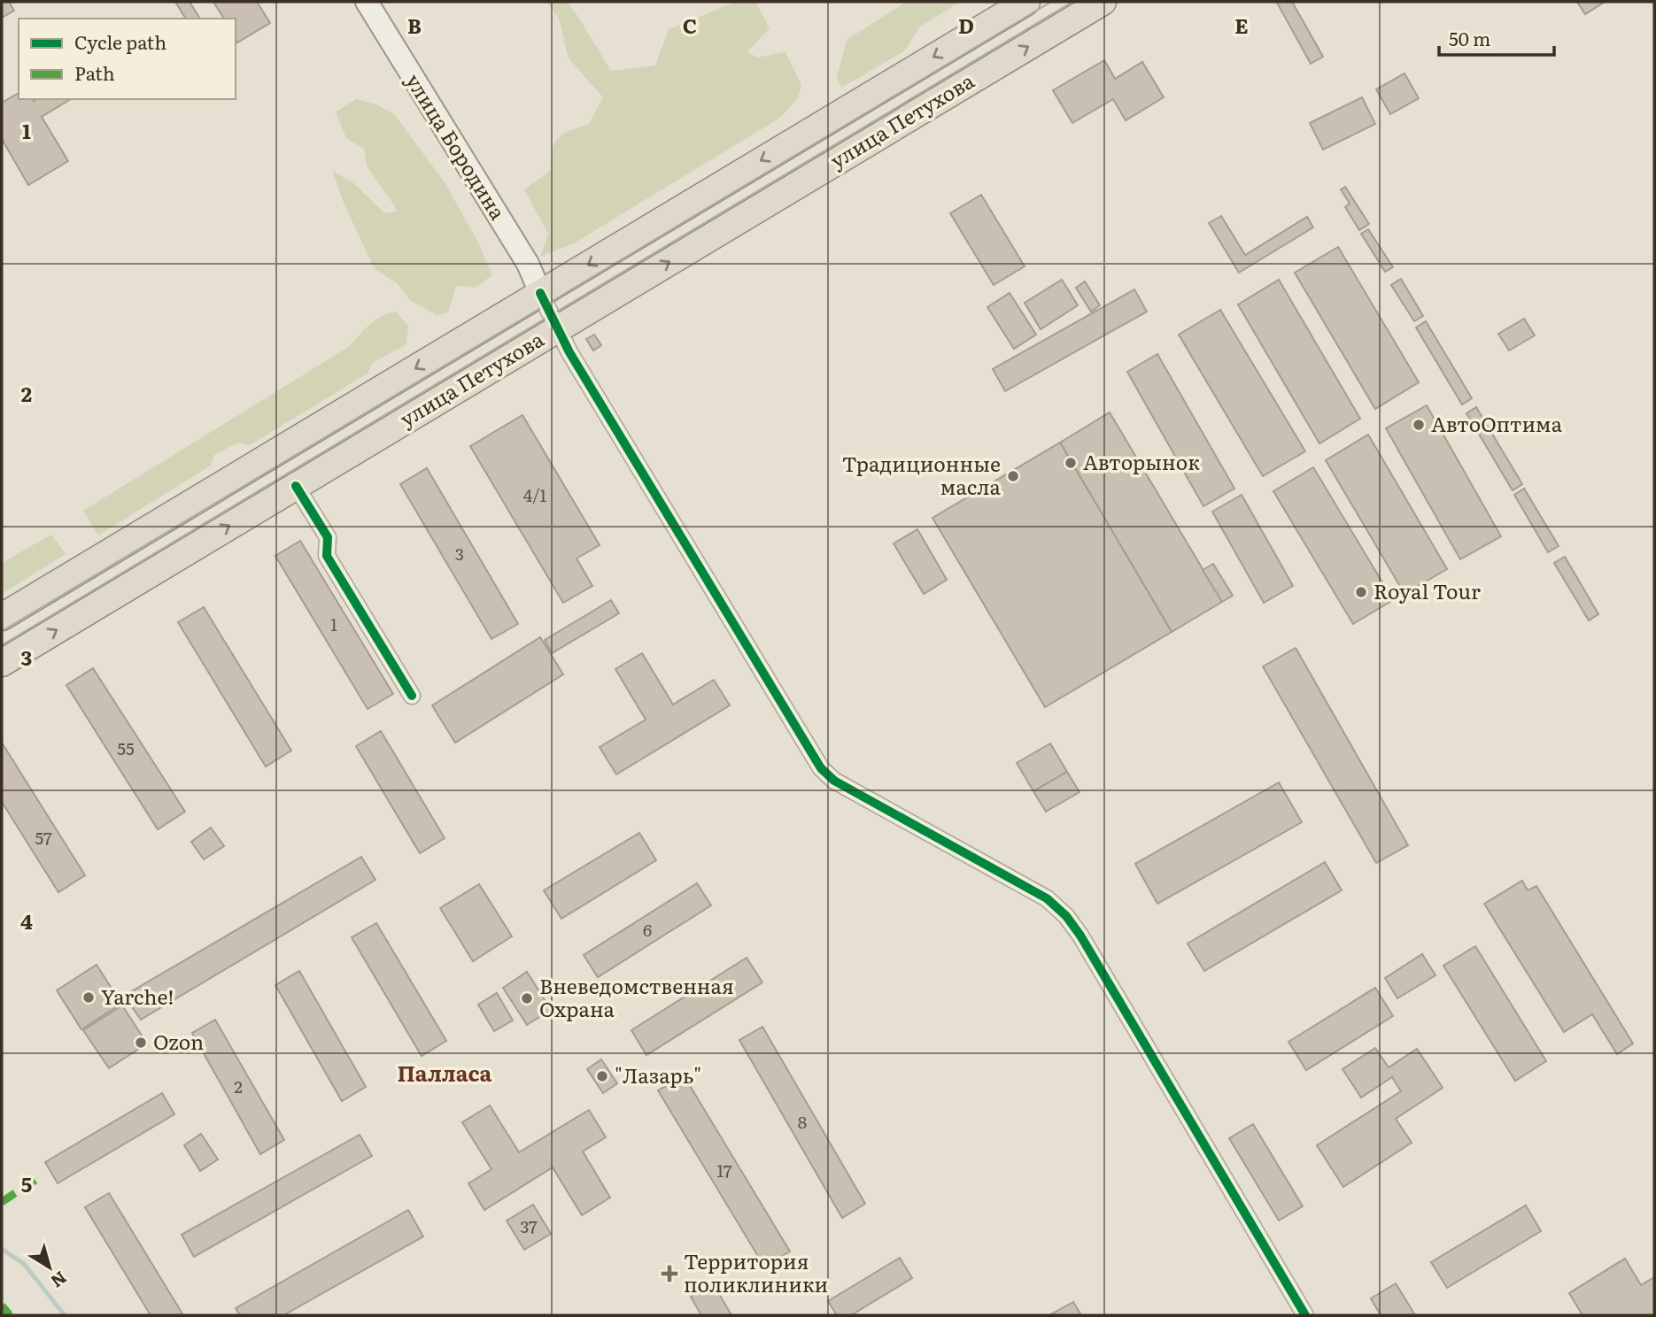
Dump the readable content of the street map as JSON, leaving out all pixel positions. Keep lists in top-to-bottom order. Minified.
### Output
{"streets":{"highway":["улица Петухова"],"main road":["улица Бородина"]},"crossings":[["улица Петухова","улица Бородина"]],"districts":["Палласа"],"places":{"other":["АвтоОптима","Авторынок","Традиционные масла","Royal Tour","Yarche!","Вневедомственная Охрана","Ozon","\"Лазарь\""],"health":["Территория поликлиники"]},"house_numbers":["4/1","3","1","55","57","6","2","8","17","37"],"legend":["Cycle path","Path"],"scale_bar":"50 m","north":"bottom right","grid":{"columns":["B","C","D","E"],"rows":["1","2","3","4","5"]}}
